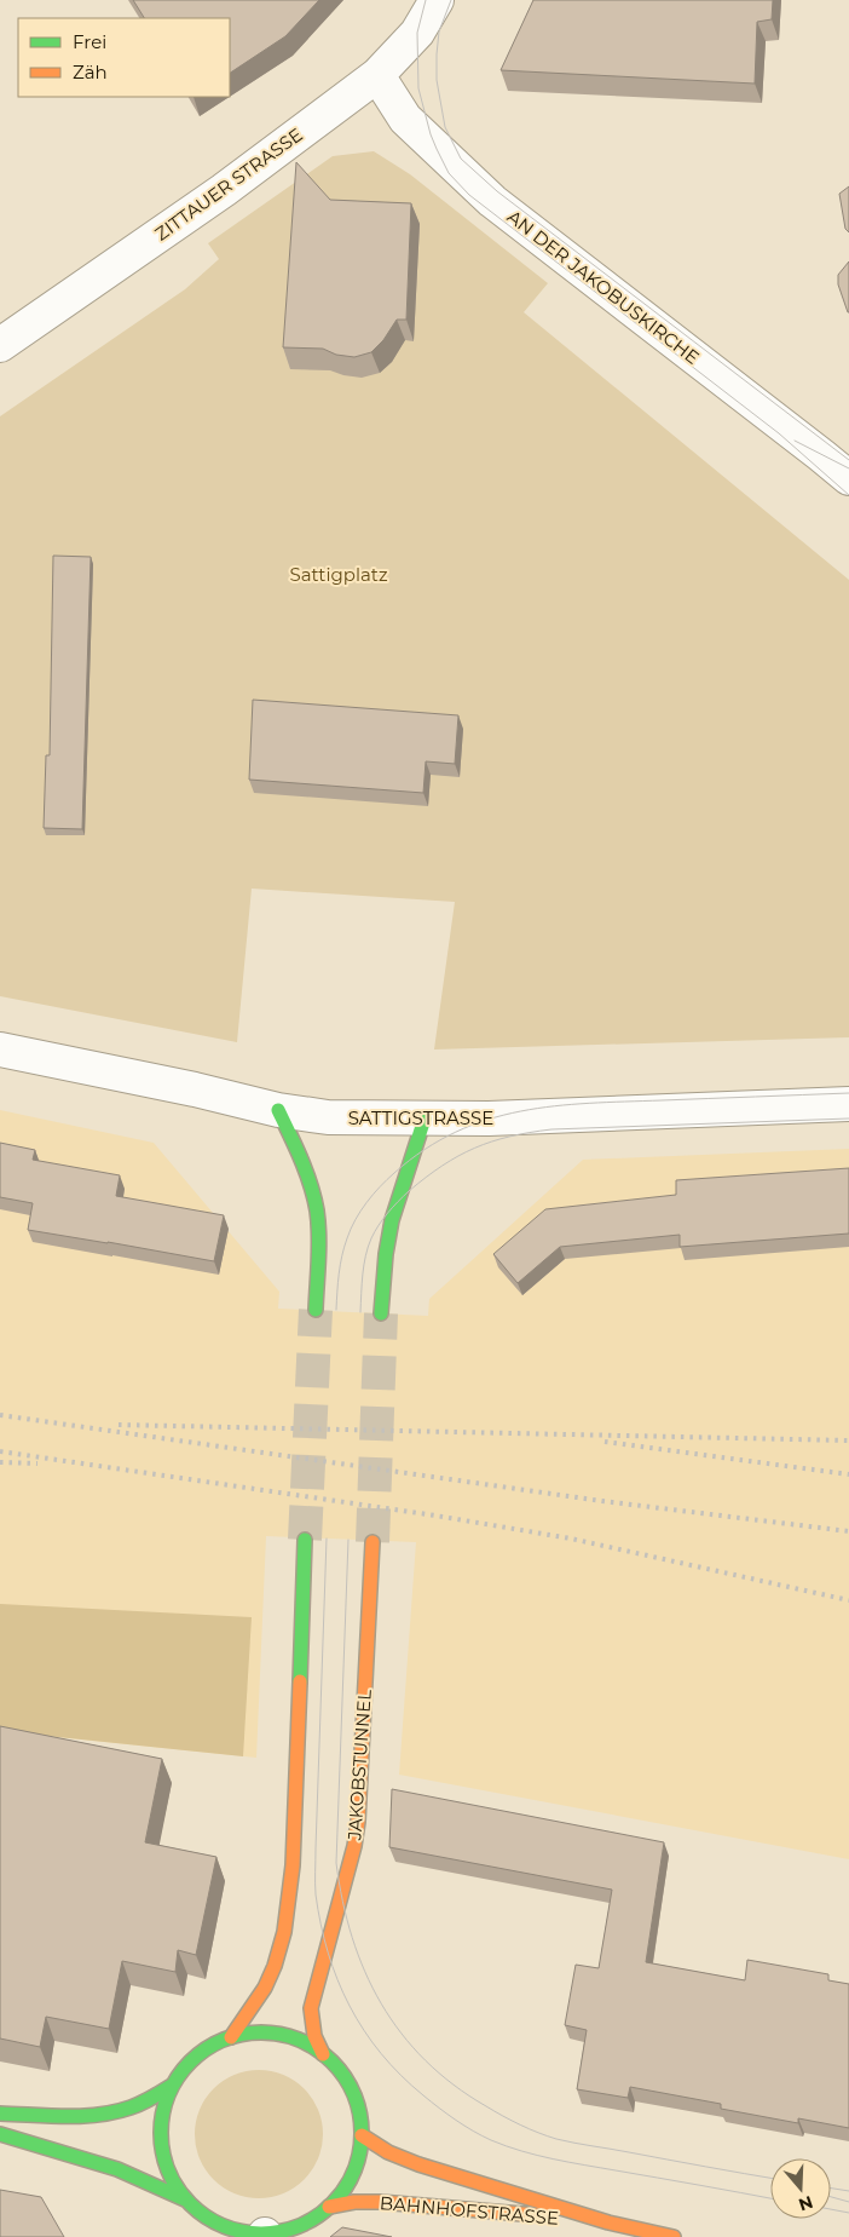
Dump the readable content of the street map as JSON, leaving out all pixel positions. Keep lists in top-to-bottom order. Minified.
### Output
{"streets":{"main road":["JAKOBSTUNNEL","BAHNHOFSTRASSE"],"street":["ZITTAUER STRASSE","AN DER JAKOBUSKIRCHE","SATTIGSTRASSE"]},"crossings":[["ZITTAUER STRASSE","AN DER JAKOBUSKIRCHE"],["JAKOBSTUNNEL","BAHNHOFSTRASSE"]],"parks":["Sattigplatz"],"legend":["Frei","Zäh"],"north":"bottom"}
